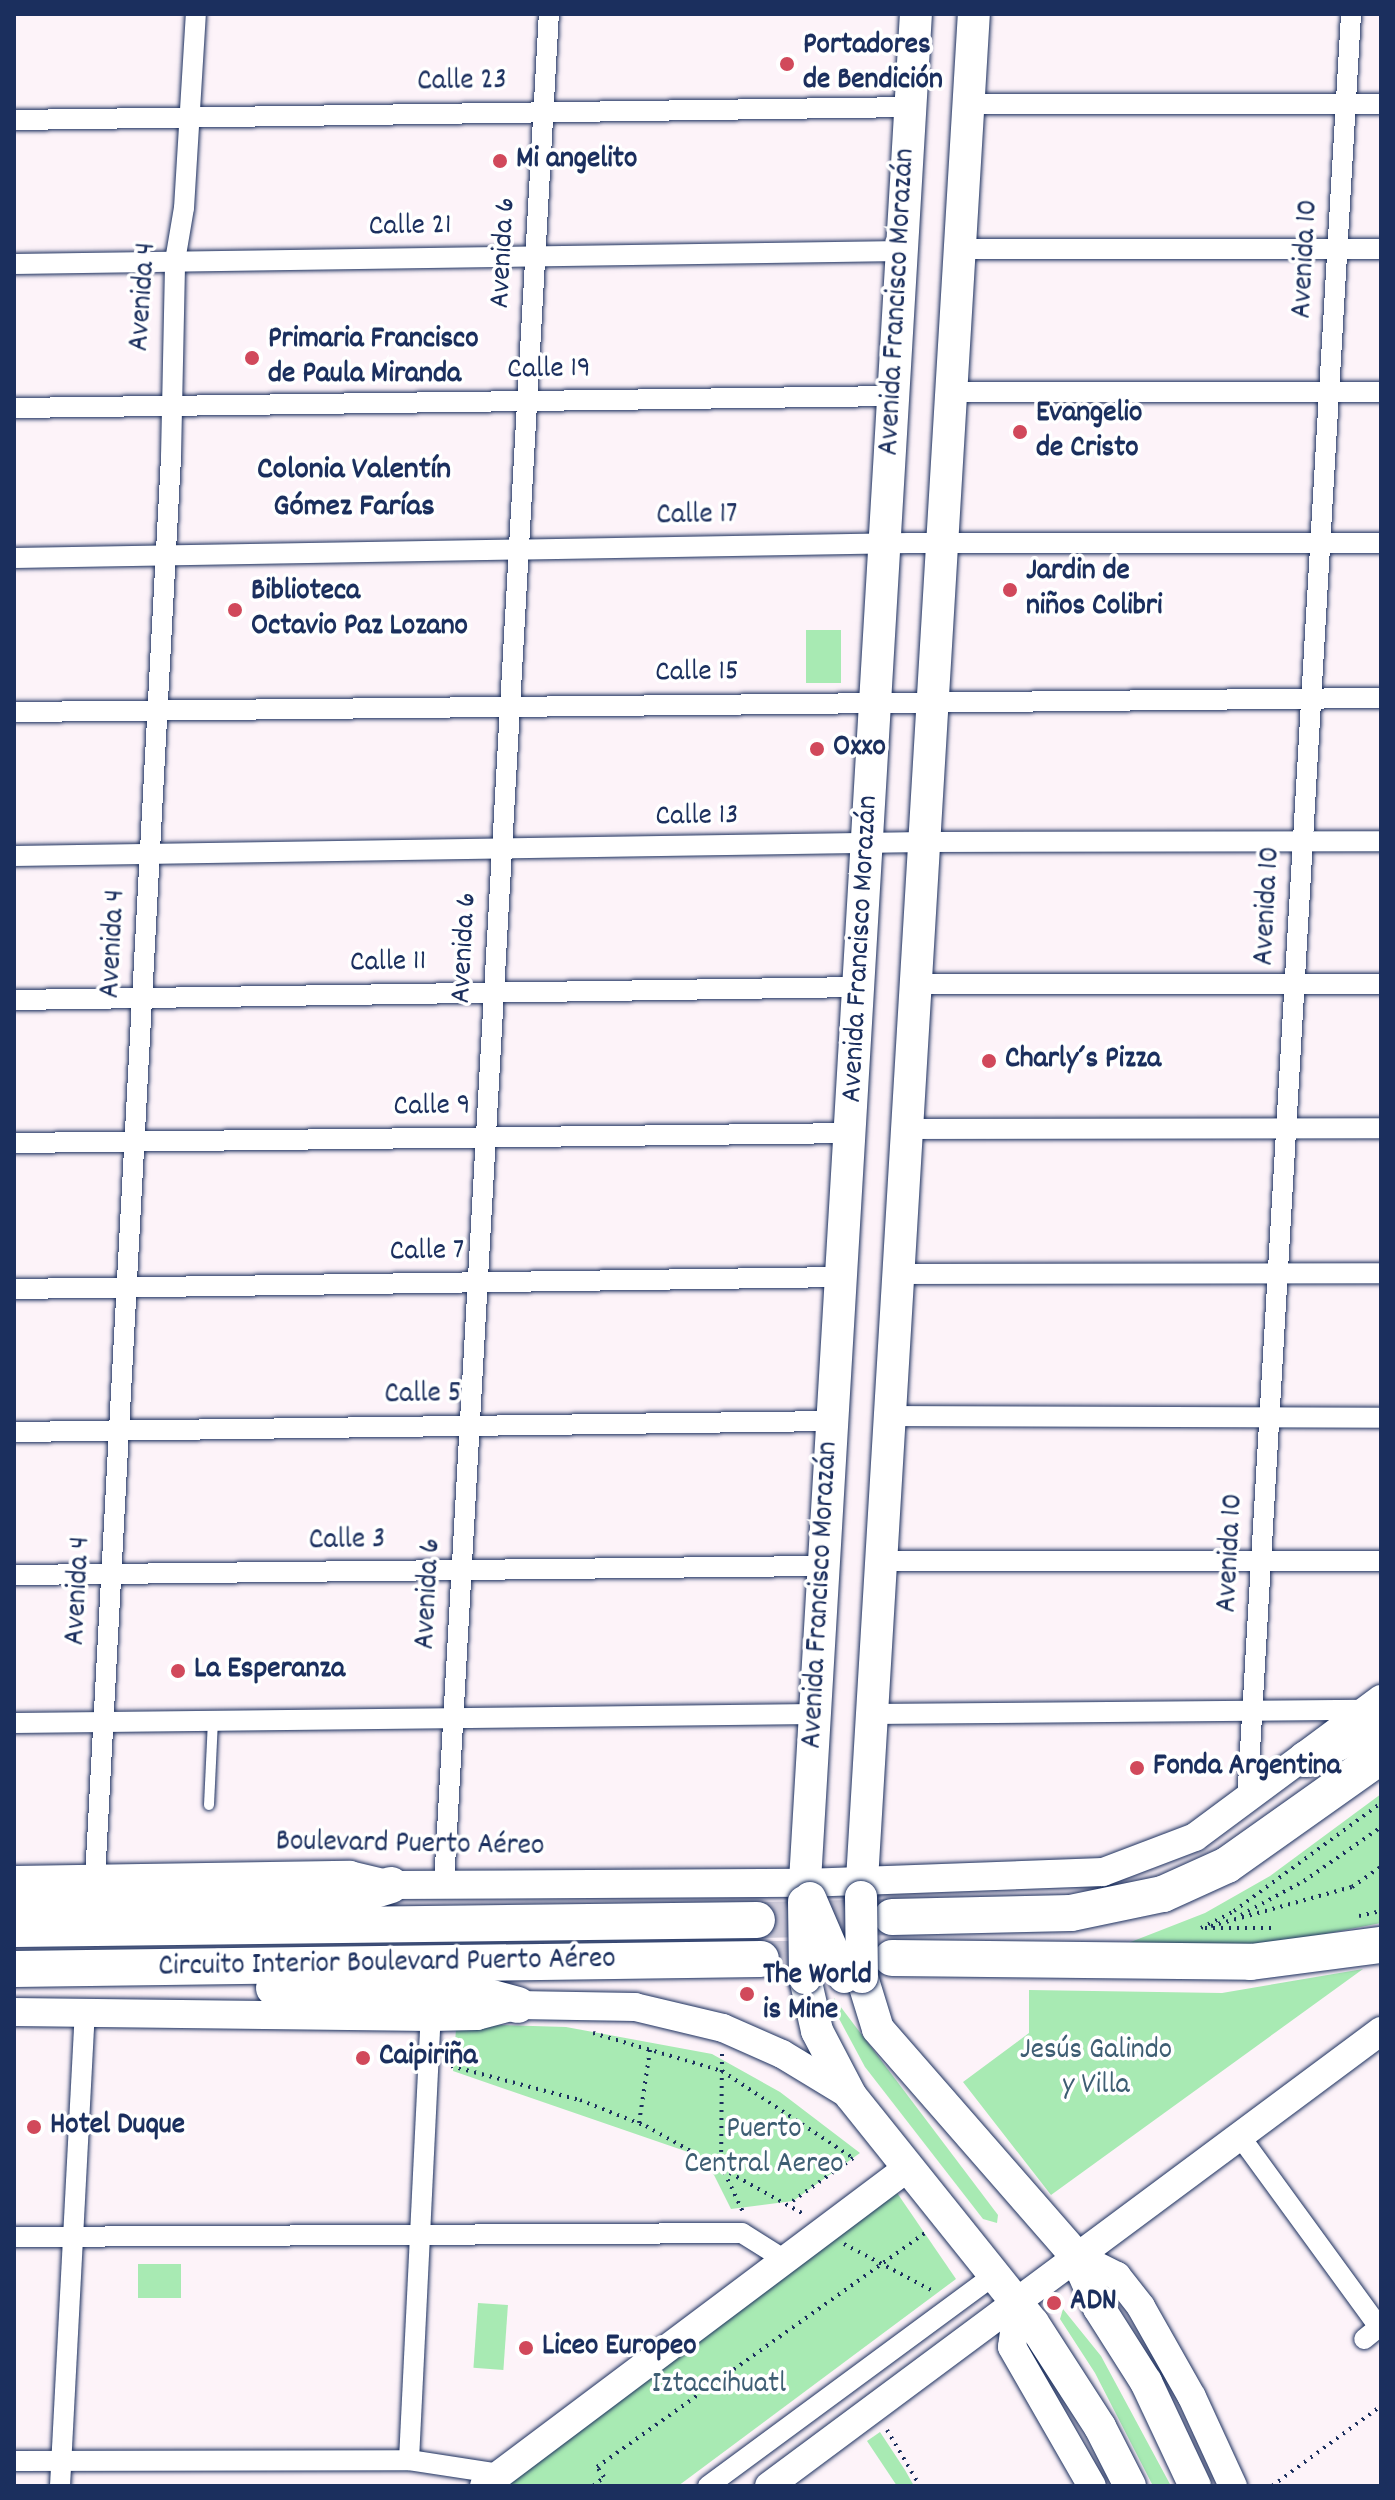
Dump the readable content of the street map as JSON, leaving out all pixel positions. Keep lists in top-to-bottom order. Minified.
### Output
{"streets":{"highway":["Circuito Interior Boulevard Puerto Aéreo"],"main road":["Avenida Francisco Morazán","Boulevard Puerto Aéreo"],"street":["Calle 23","Calle 21","Avenida 6","Avenida 10","Avenida 4","Calle 19","Calle 17","Calle 15","Calle 13","Calle 11","Calle 9","Calle 7","Calle 5","Calle 3"]},"crossings":[["Calle 23","Avenida 6"],["Calle 23","Avenida 4"],["Calle 23","Avenida Francisco Morazán"],["Calle 21","Avenida 6"],["Calle 21","Avenida 4"],["Calle 21","Avenida Francisco Morazán"],["Avenida 6","Calle 19"],["Avenida 6","Calle 17"],["Avenida 6","Calle 15"],["Avenida 6","Calle 13"],["Avenida 6","Calle 11"],["Avenida 6","Calle 9"],["Avenida 6","Calle 7"],["Avenida 6","Calle 5"],["Avenida 6","Calle 3"],["Avenida 6","Boulevard Puerto Aéreo"],["Avenida 10","Calle 17"],["Avenida 10","Calle 15"],["Avenida 10","Calle 13"],["Avenida 4","Calle 19"],["Avenida 4","Calle 17"],["Avenida 4","Calle 15"],["Avenida 4","Calle 13"],["Avenida 4","Calle 11"],["Avenida 4","Calle 9"],["Avenida 4","Calle 7"],["Avenida 4","Calle 5"],["Avenida 4","Calle 3"],["Avenida 4","Boulevard Puerto Aéreo"],["Avenida Francisco Morazán","Calle 19"],["Avenida Francisco Morazán","Calle 17"],["Avenida Francisco Morazán","Calle 15"],["Avenida Francisco Morazán","Calle 13"],["Avenida Francisco Morazán","Calle 11"],["Avenida Francisco Morazán","Calle 9"],["Avenida Francisco Morazán","Calle 7"],["Avenida Francisco Morazán","Calle 5"],["Avenida Francisco Morazán","Calle 3"],["Avenida Francisco Morazán","Boulevard Puerto Aéreo"]],"districts":["Colonia Valentín Gómez Farías"],"parks":["Jesús Galindo y Villa","Puerto Central Aereo","Iztaccihuatl"],"places":["Portadores de Bendición","Mi angelito","Primaria Francisco de Paula Miranda","Evangelio de Cristo","Jardin de niños Colibri","Biblioteca Octavio Paz Lozano","Oxxo","Charly´s Pizza","La Esperanza","Fonda Argentina","The World is Mine","Caipiriña","Hotel Duque","ADN","Liceo Europeo"]}
